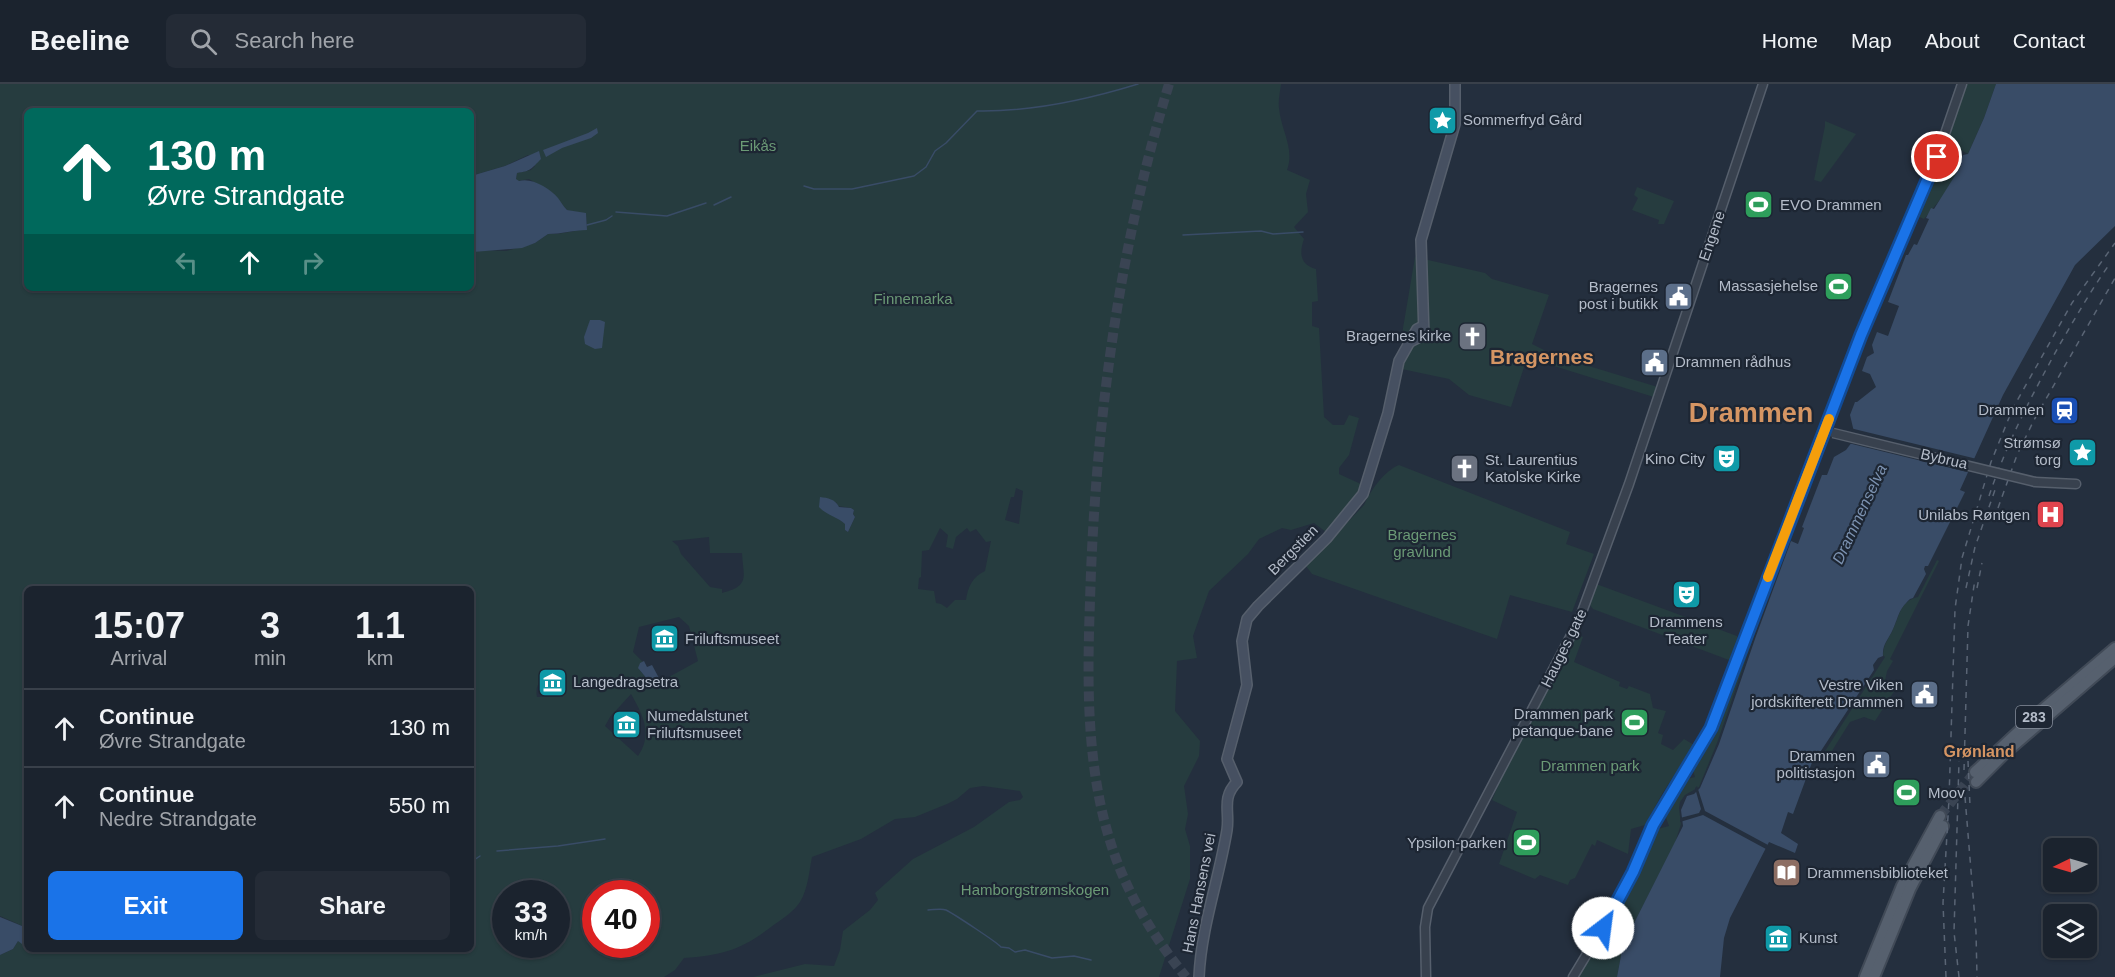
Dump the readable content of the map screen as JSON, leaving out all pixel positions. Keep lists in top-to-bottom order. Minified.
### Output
{"streets":{"main road":["Bergstien","283","Hans Hansens vei"],"street":["Engene","Bybrua","Hauges gate"]},"crossings":[["Engene","Hauges gate"],["Bergstien","Hans Hansens vei"]],"districts":["Bragernes","Drammen","Grønland"],"water":["Drammenselva"],"parks":["Eikås","Finnemarka","Bragernes gravlund","Drammen park","Hamborgstrømskogen"],"places":{"place":["Sommerfryd Gård","Strømsø torg"],"sports":["EVO Drammen","Massasjehelse","Drammen park petanque-bane","Moov","Ypsilon-parken"],"public building":["Bragernes post i butikk","Drammen rådhus","Vestre Viken jordskifterett Drammen","Drammen politistasjon"],"church":["Bragernes kirke","St. Laurentius Katolske Kirke"],"station":["Drammen"],"theatre":["Kino City","Drammens Teater"],"hospital":["Unilabs Røntgen"],"museum":["Friluftsmuseet","Langedragsetra","Numedalstunet Friluftsmuseet","Kunst"],"library":["Drammensbiblioteket"]},"north":"left","page":{"header":"Beeline","search":"Search here","nav":["Home","Map","About","Contact"],"turn":["130 m","Øvre Strandgate"],"eta":["15:07","Arrival","3","min","1.1","km"],"list":[{"name":"Continue","note":"Øvre Strandgate","value":"130 m"},{"name":"Continue","note":"Nedre Strandgate","value":"550 m"}],"buttons":["Exit","Share"],"speed":"33 km/h","limit":"40"}}
